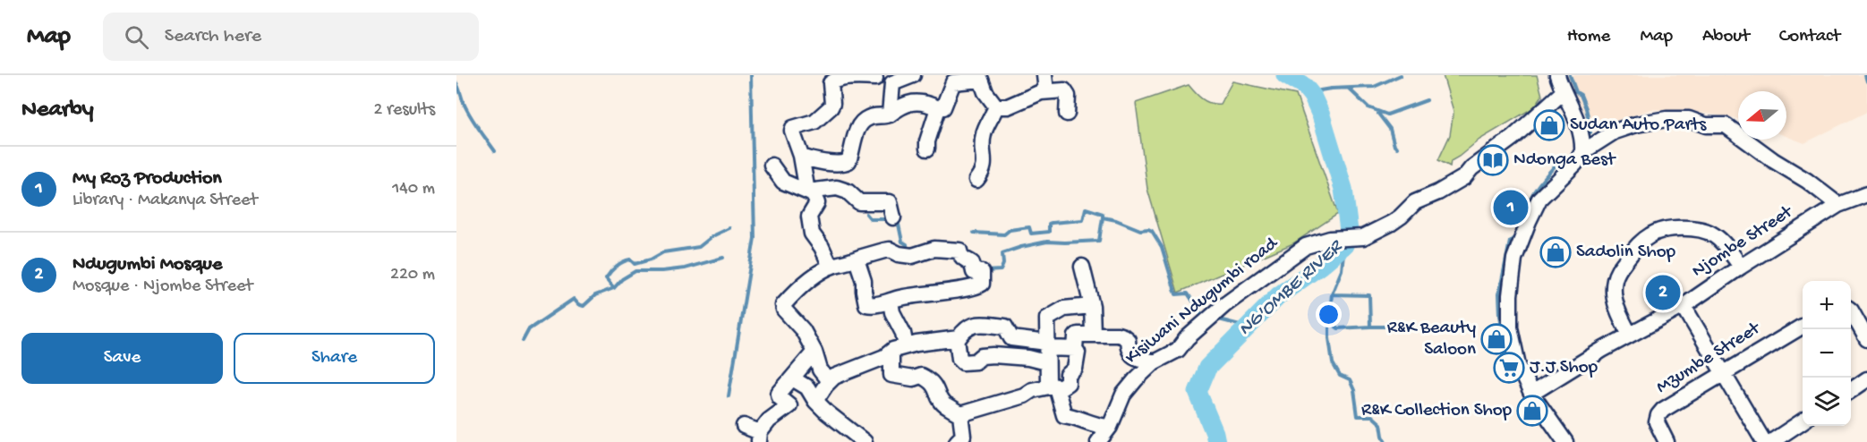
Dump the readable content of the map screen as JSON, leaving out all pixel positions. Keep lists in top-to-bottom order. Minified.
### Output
{"streets":{"street":["Njombe Street","Kisiwani Ndugumbi road","Mzumbe Street"]},"water":["NG'OMBE RIVER"],"places":{"shop":["Sudan Auto Parts","Sadolin Shop","R&K Beauty Saloon","R&K Collection Shop"],"library":["Ndonga Best"],"supermarket":["J.J Shop"]},"north":"left","page":{"header":"Map","search":"Search here","nav":["Home","Map","About","Contact"],"heading":["Nearby","2 results"],"list":[{"mark":"1","name":"My Roz Production","note":"Library · Makanya Street","value":"140 m"},{"mark":"2","name":"Ndugumbi Mosque","note":"Mosque · Njombe Street","value":"220 m"}],"pins":["1","2"],"map_buttons":["+","−"],"buttons":["Save","Share"]}}
